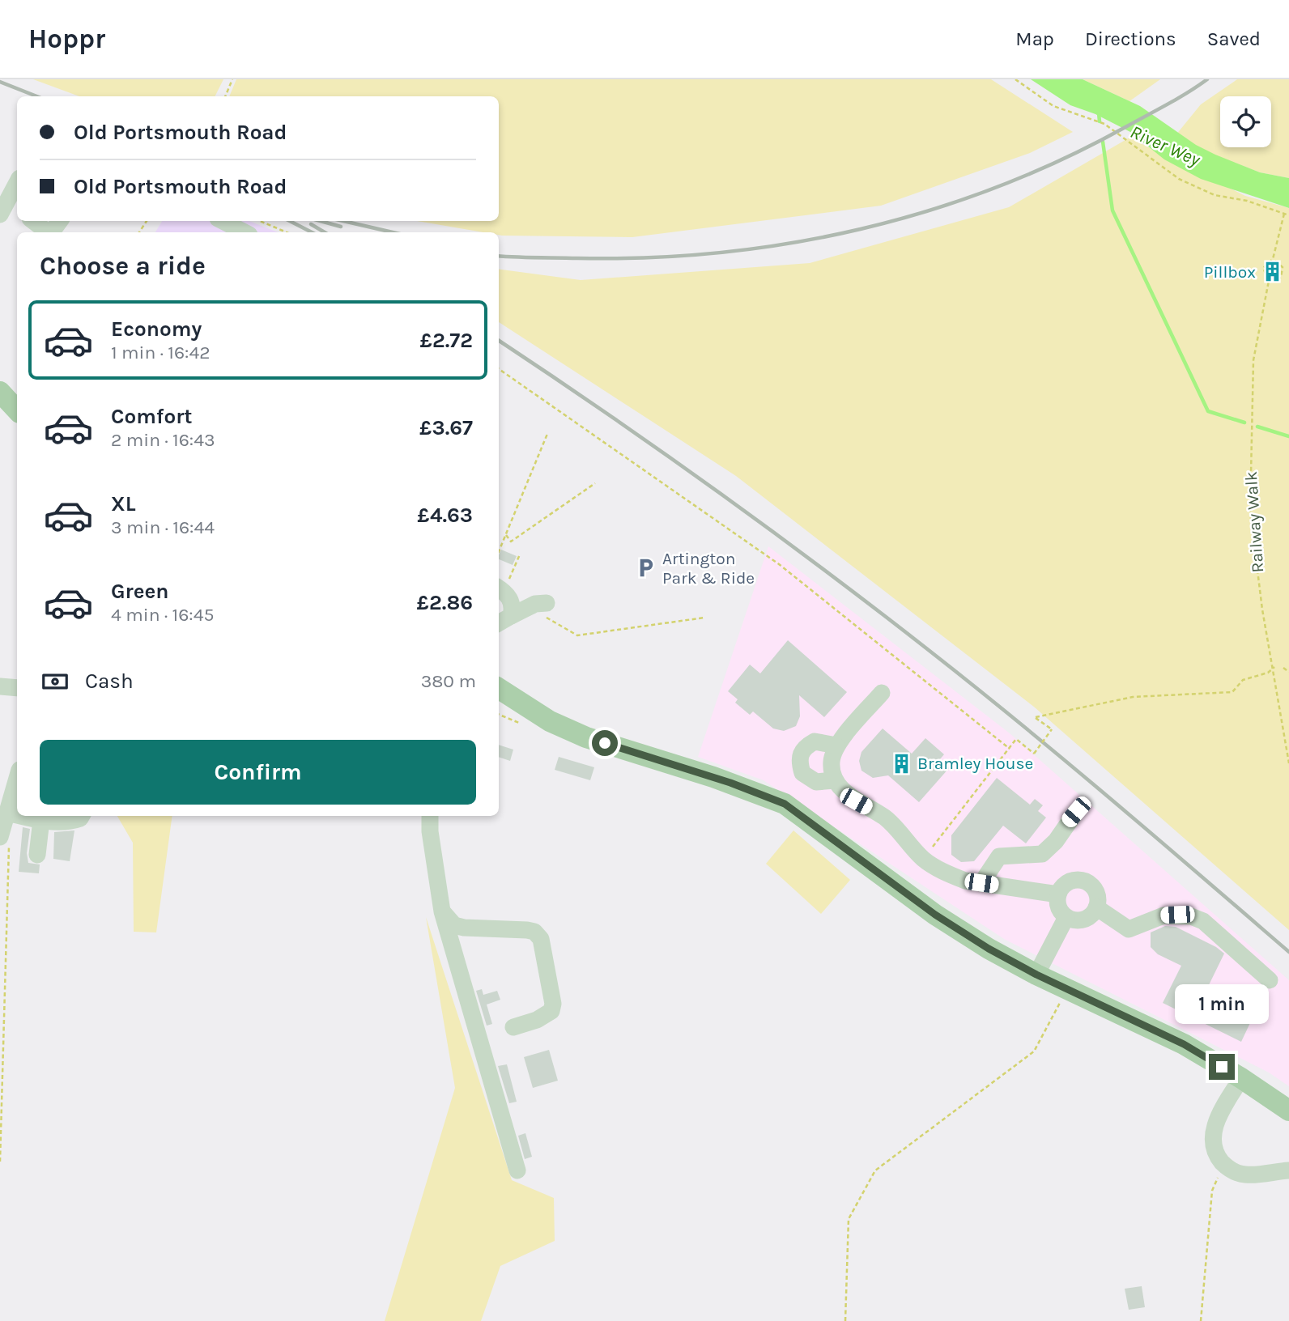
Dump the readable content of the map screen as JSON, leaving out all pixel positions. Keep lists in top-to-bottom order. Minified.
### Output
{"streets":{"path":["Railway Walk"]},"water":["River Wey"],"places":{"building":["Pillbox","Bramley House"],"parking":["Artington Park & Ride"]},"page":{"header":"Hoppr","nav":["Map","Directions","Saved"],"banner":["Old Portsmouth Road","Old Portsmouth Road"],"heading":"Choose a ride","list":[{"name":"Economy","note":"1 min · 16:42","value":"£2.72"},{"name":"Comfort","note":"2 min · 16:43","value":"£3.67"},{"name":"XL","note":"3 min · 16:44","value":"£4.63"},{"name":"Green","note":"4 min · 16:45","value":"£2.86"}],"pay":["Cash","380 m"],"buttons":"Confirm","bubble":"1 min"}}
